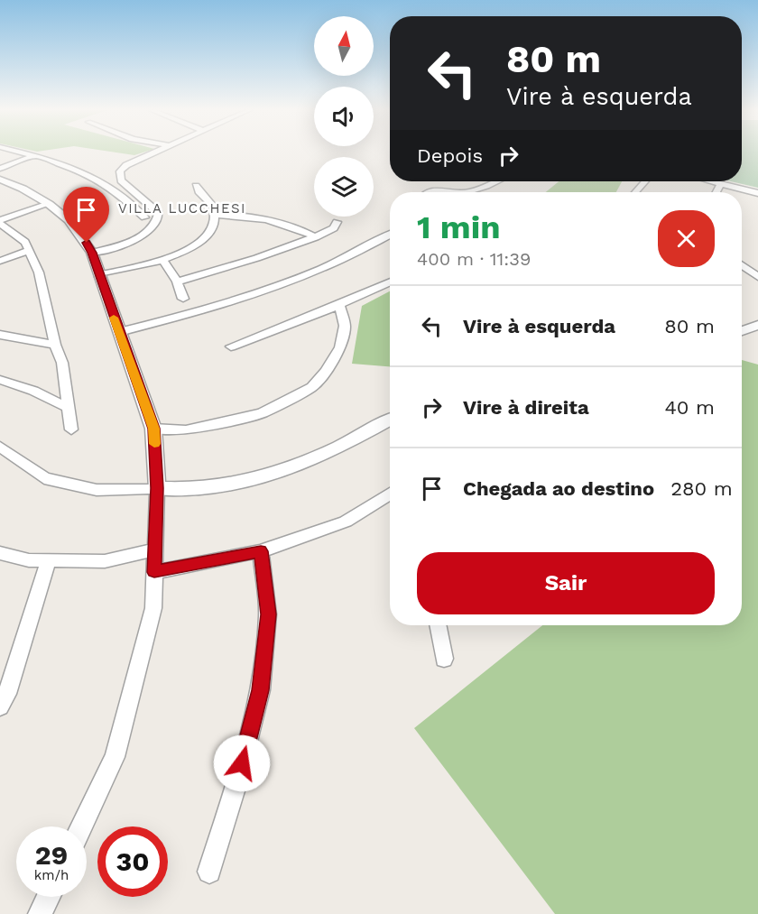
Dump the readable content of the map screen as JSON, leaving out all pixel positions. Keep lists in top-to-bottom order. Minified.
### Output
{"districts":["VILLA LUCCHESI"],"north":"top","page":{"turn":["80 m","Vire à esquerda"],"then":"Depois","heading":["1 min","400 m · 11:39"],"list":[{"name":"Vire à esquerda","value":"80 m"},{"name":"Vire à direita","value":"40 m"},{"name":"Chegada ao destino","value":"280 m"}],"buttons":"Sair","speed":"29 km/h","limit":"30"}}
